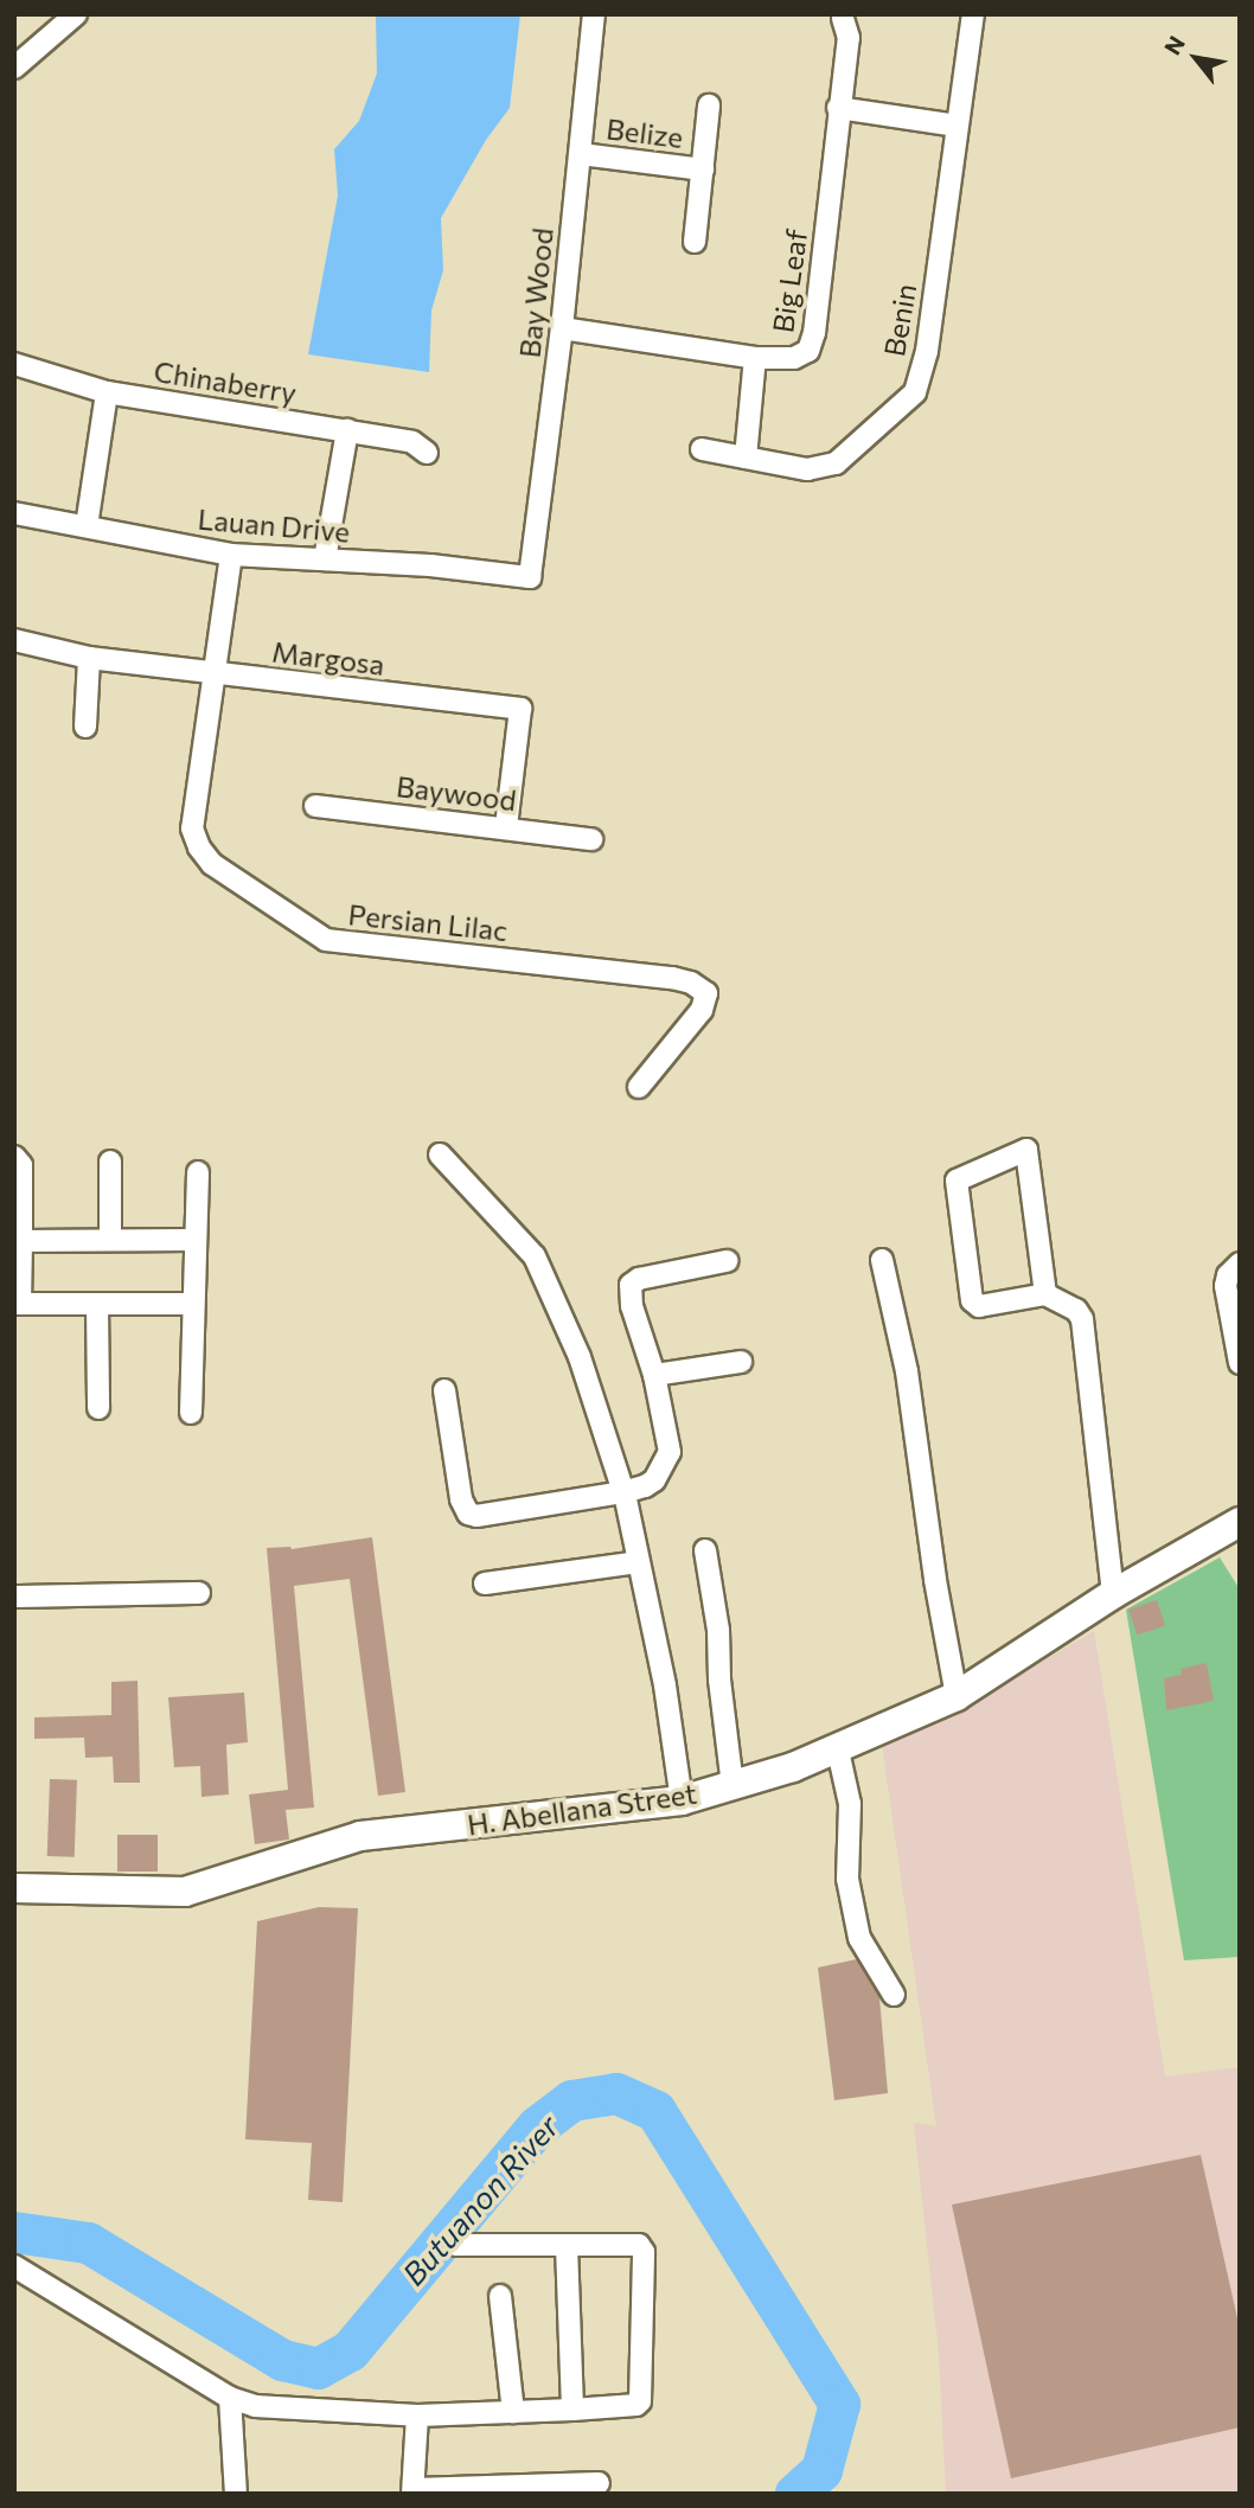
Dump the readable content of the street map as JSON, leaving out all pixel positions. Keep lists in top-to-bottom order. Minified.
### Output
{"streets":{"main road":["H. Abellana Street"],"street":["Belize","Big Leaf","Bay Wood","Benin","Chinaberry","Lauan Drive","Margosa","Baywood","Persian Lilac"]},"crossings":[["Belize","Bay Wood"],["Big Leaf","Bay Wood"],["Bay Wood","Lauan Drive"],["Lauan Drive","Persian Lilac"],["Margosa","Baywood"],["Margosa","Persian Lilac"]],"water":["Butuanon River"],"north":"top left"}
